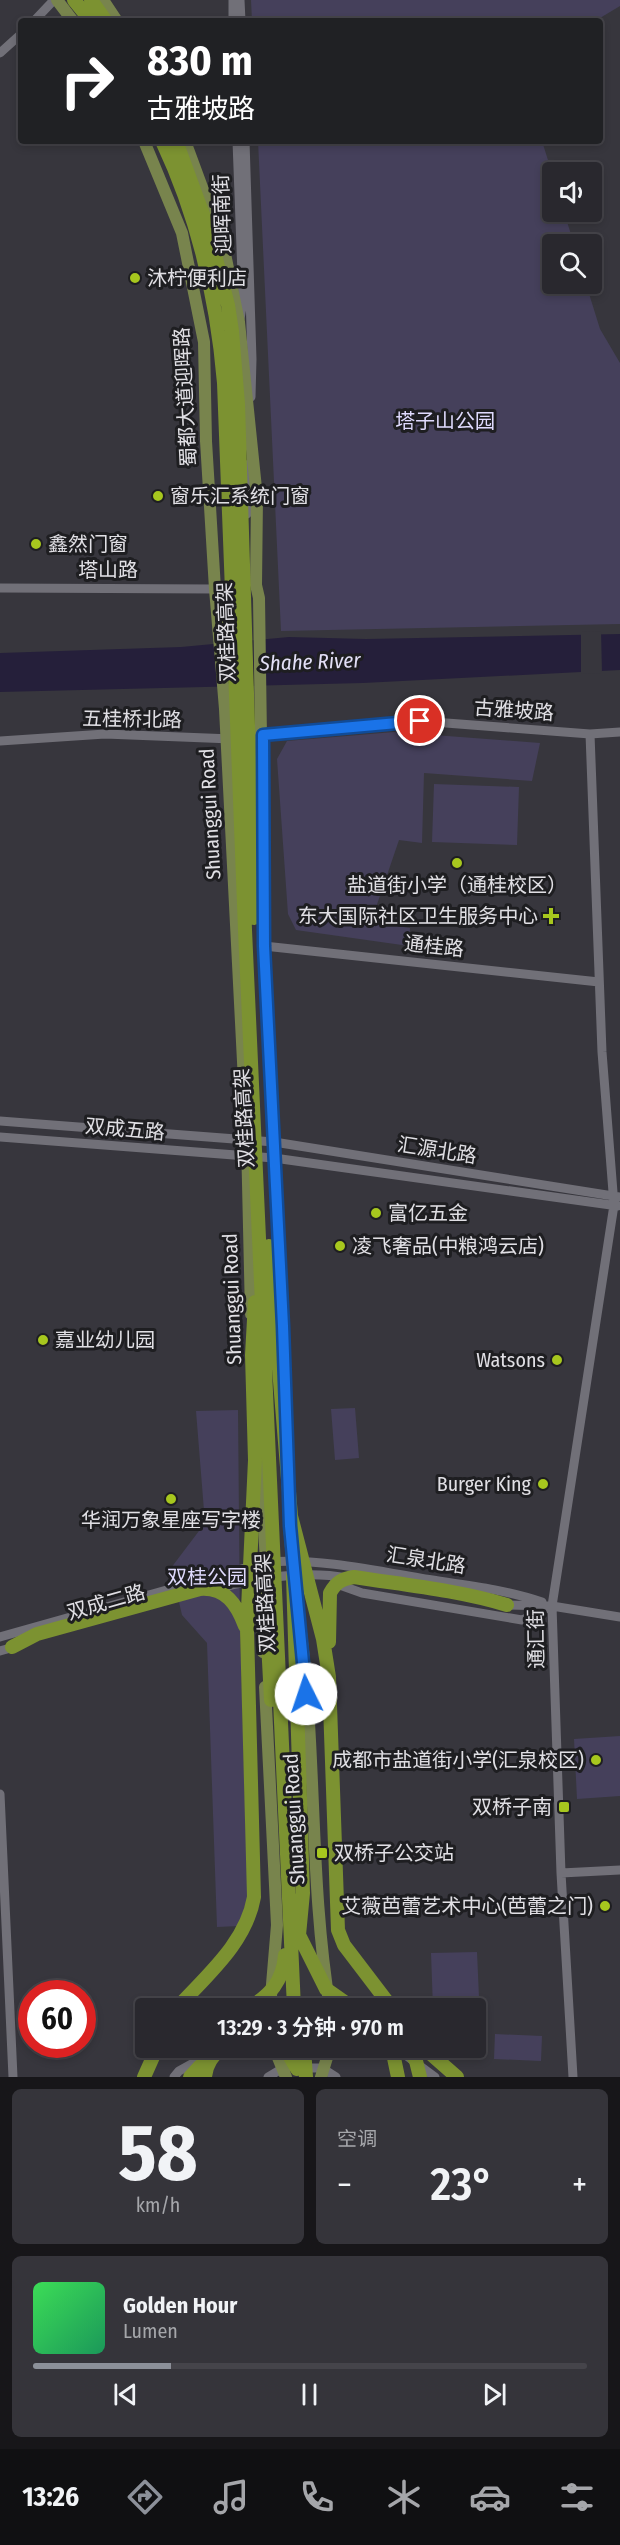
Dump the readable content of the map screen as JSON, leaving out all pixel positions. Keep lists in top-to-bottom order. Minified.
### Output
{"streets":{"highway":["双桂路高架"],"main road":["蜀都大道迎晖路","Shuanggui Road"],"street":["迎晖南街","塔山路","古雅坡路","五桂桥北路","通桂路","双成五路","汇源北路","汇泉北路","双成二路","通汇街"]},"crossings":[["蜀都大道迎晖路","塔山路"],["蜀都大道迎晖路","Shuanggui Road"],["塔山路","双桂路高架"],["塔山路","Shuanggui Road"],["双桂路高架","Shuanggui Road"],["古雅坡路","五桂桥北路"],["古雅坡路","Shuanggui Road"],["古雅坡路","通汇街"],["五桂桥北路","Shuanggui Road"],["Shuanggui Road","通桂路"],["Shuanggui Road","双成五路"],["Shuanggui Road","汇源北路"],["Shuanggui Road","汇泉北路"],["Shuanggui Road","双成二路"],["通桂路","通汇街"],["双成五路","汇源北路"],["汇源北路","通汇街"],["汇泉北路","双成二路"],["汇泉北路","通汇街"]],"water":["Shahe River"],"parks":["塔子山公园","双桂公园"],"places":{"other":["沐柠便利店","窗乐汇系统门窗","鑫然门窗","盐道街小学（通桂校区）","富亿五金","凌飞奢品(中粮鸿云店)","嘉业幼儿园","Watsons","Burger King","华润万象星座写字楼","成都市盐道街小学(汇泉校区)","艾薇芭蕾艺术中心(芭蕾之门)"],"health":["东大国际社区卫生服务中心"],"transit":["双桥子南","双桥子公交站"]},"page":{"turn":["830 m","古雅坡路"],"limit":"60","trip":"13:29 · 3 分钟 · 970 m","tile":[["58","km/h"],"空调"],"heat":["−","23°","+"],"song":["Golden Hour","Lumen"],"tabs":"13:26"}}
